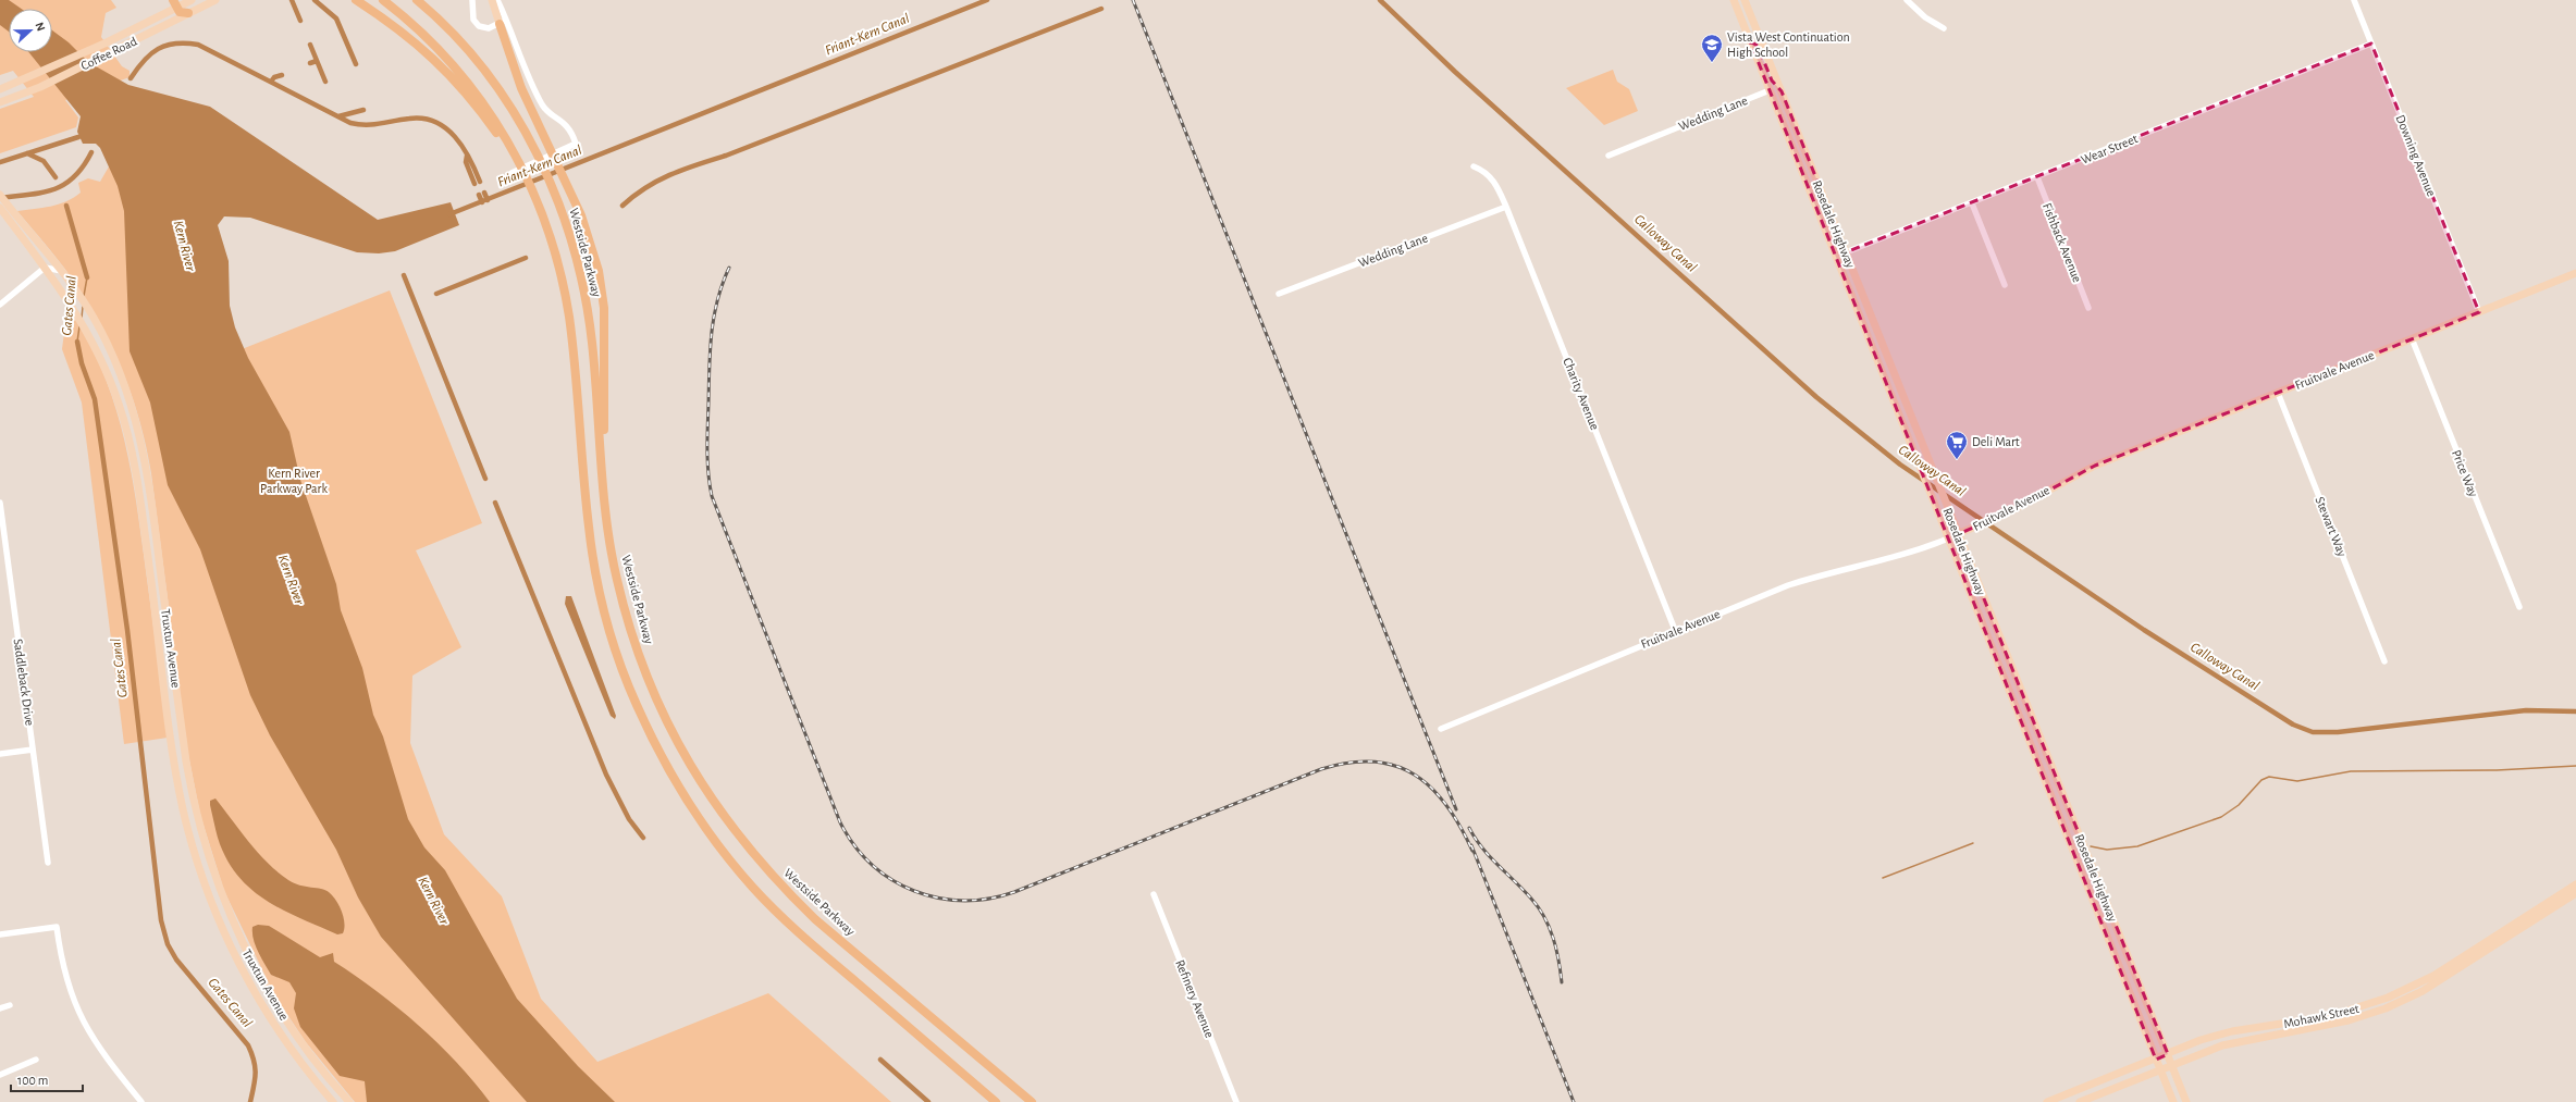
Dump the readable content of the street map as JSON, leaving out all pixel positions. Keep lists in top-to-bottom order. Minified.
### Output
{"streets":{"highway":["Westside Parkway"],"main road":["Coffee Road","Rosedale Highway","Fruitvale Avenue","Truxtun Avenue","Mohawk Street"],"street":["Wedding Lane","Wear Street","Downing Avenue","Fishback Avenue","Charity Avenue","Price Way","Stewart Way","Saddleback Drive","Refinery Avenue"]},"crossings":[["Wedding Lane","Rosedale Highway"],["Wedding Lane","Charity Avenue"],["Wear Street","Downing Avenue"],["Wear Street","Rosedale Highway"],["Wear Street","Fishback Avenue"],["Downing Avenue","Fruitvale Avenue"],["Rosedale Highway","Fruitvale Avenue"],["Rosedale Highway","Mohawk Street"],["Fruitvale Avenue","Charity Avenue"],["Fruitvale Avenue","Price Way"],["Fruitvale Avenue","Stewart Way"]],"water":["Friant-Kern Canal","Calloway Canal","Kern River","Gates Canal"],"parks":["Kern River Parkway Park"],"places":{"school or university":["Vista West Continuation High School"],"supermarket":["Deli Mart"]},"scale_bar":"100 m","north":"right"}
